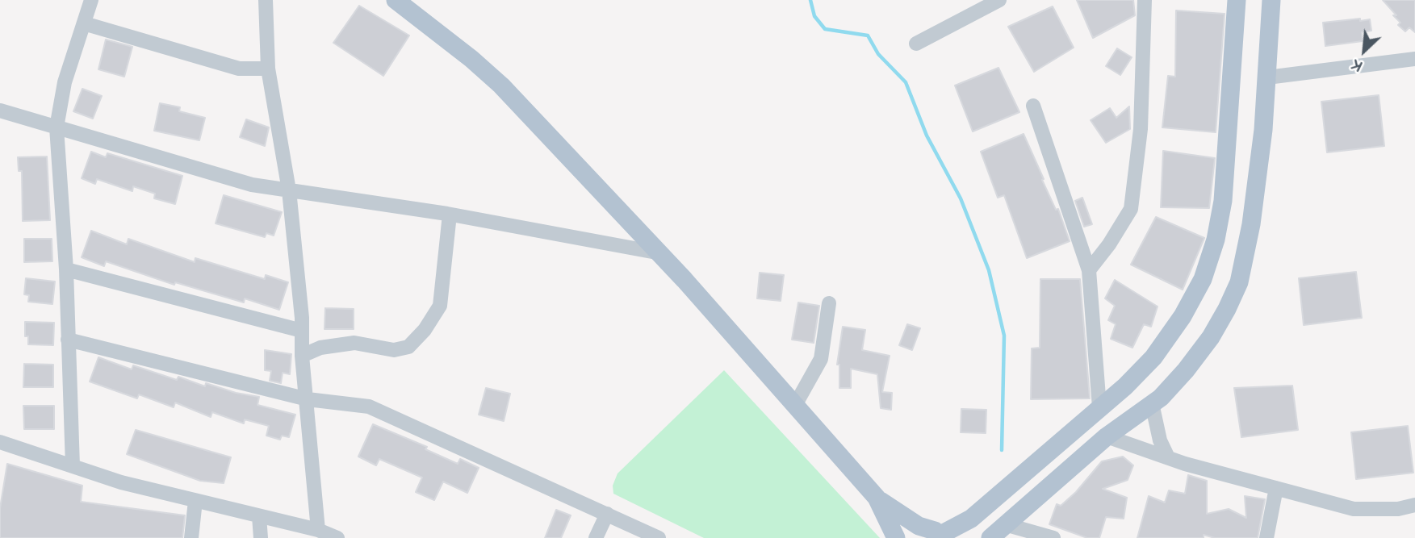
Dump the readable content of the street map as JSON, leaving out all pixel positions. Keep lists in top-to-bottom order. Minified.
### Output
{"north":"bottom left"}
